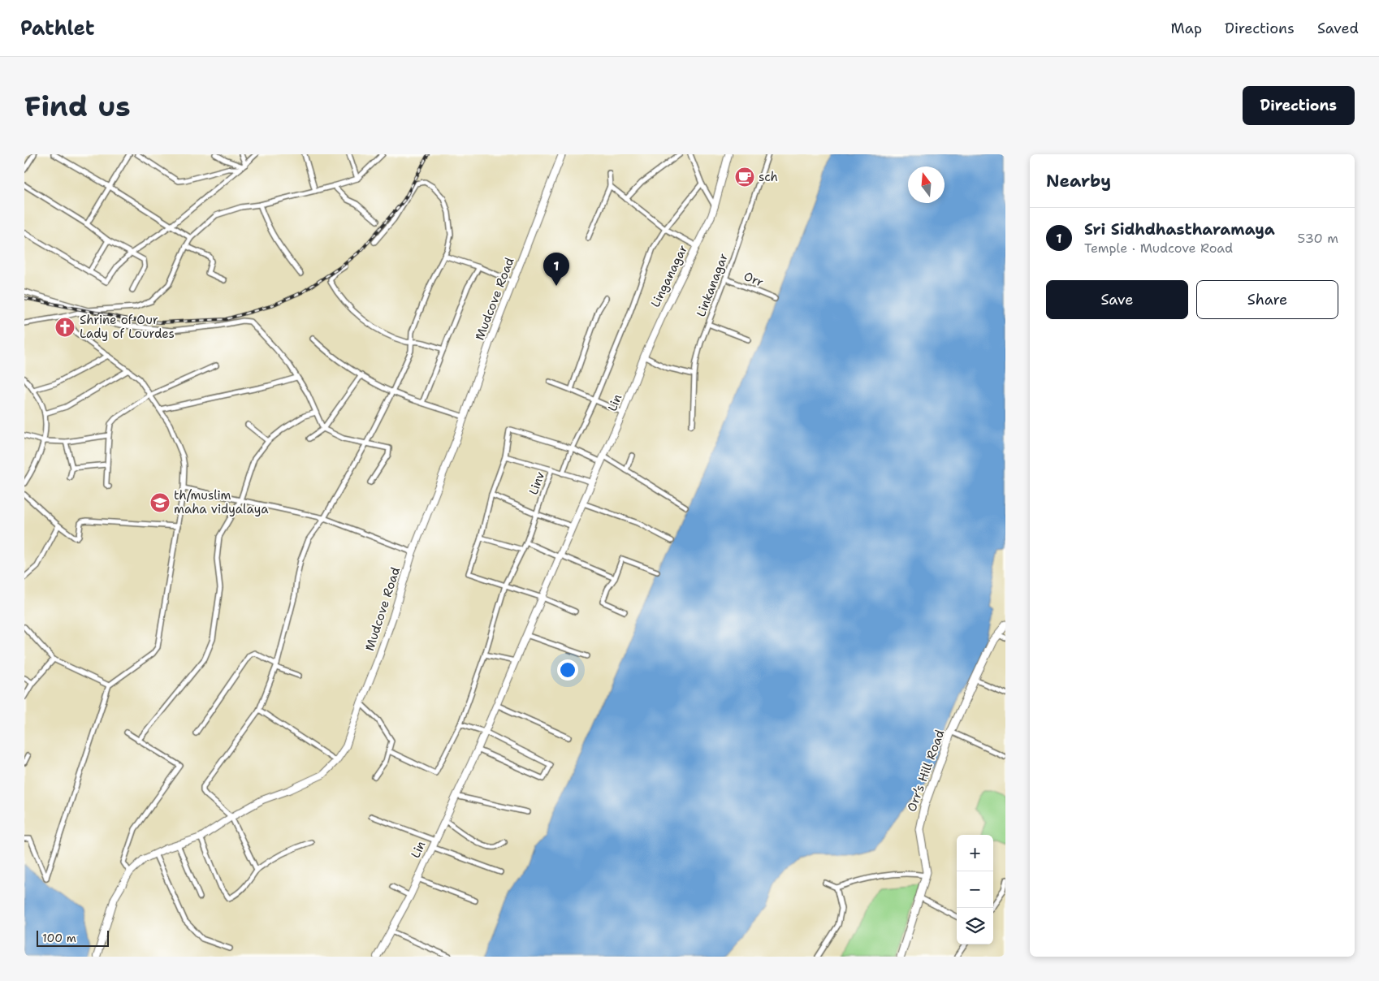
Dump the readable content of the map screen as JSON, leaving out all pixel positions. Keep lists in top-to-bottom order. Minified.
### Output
{"streets":{"main road":["Orr’s Hill Road"],"street":["Linganagar","Orr","Linkanagar","Mudcove Road","Lin","Linv"]},"crossings":[["Linganagar","Lin"],["Orr","Linkanagar"],["Lin","Linv"]],"places":{"cafe":["sch"],"church":["Shrine of Our Lady of Lourdes"],"school or university":["th/muslim maha vidyalaya"]},"scale_bar":"100 m","north":"top","page":{"header":"Pathlet","nav":["Map","Directions","Saved"],"buttons":["Directions",["Save","Share"]],"title":"Find us","heading":"Nearby","list":[{"mark":"1","name":"Sri Sidhdhastharamaya","note":"Temple · Mudcove Road","value":"530 m"}],"pins":"1","map_buttons":["+","−"],"scale":"100 m"}}
